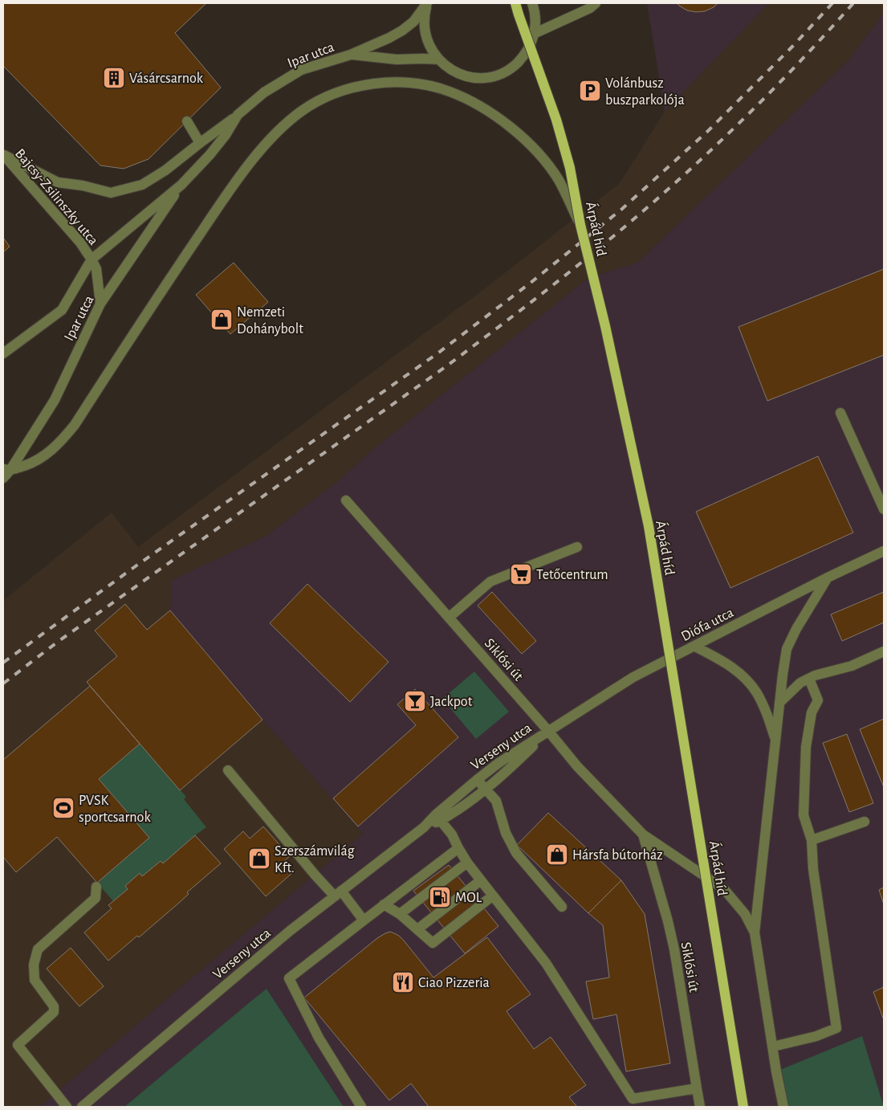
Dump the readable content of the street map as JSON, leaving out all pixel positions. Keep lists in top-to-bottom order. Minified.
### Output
{"streets":{"main road":["Árpád híd"],"street":["Ipar utca","Bajcsy-Zsilinszky utca","Diófa utca","Siklósi út","Verseny utca"]},"crossings":[["Ipar utca","Bajcsy-Zsilinszky utca"],["Diófa utca","Siklósi út"],["Diófa utca","Verseny utca"],["Siklósi út","Verseny utca"]],"places":{"building":["Vásárcsarnok"],"parking":["Volánbusz buszparkolója"],"shop":["Nemzeti Dohánybolt","Hársfa bútorház","Szerszámvilág Kft."],"supermarket":["Tetőcentrum"],"bar":["Jackpot"],"sports":["PVSK sportcsarnok"],"fuel station":["MOL"],"restaurant":["Ciao Pizzeria"]}}
